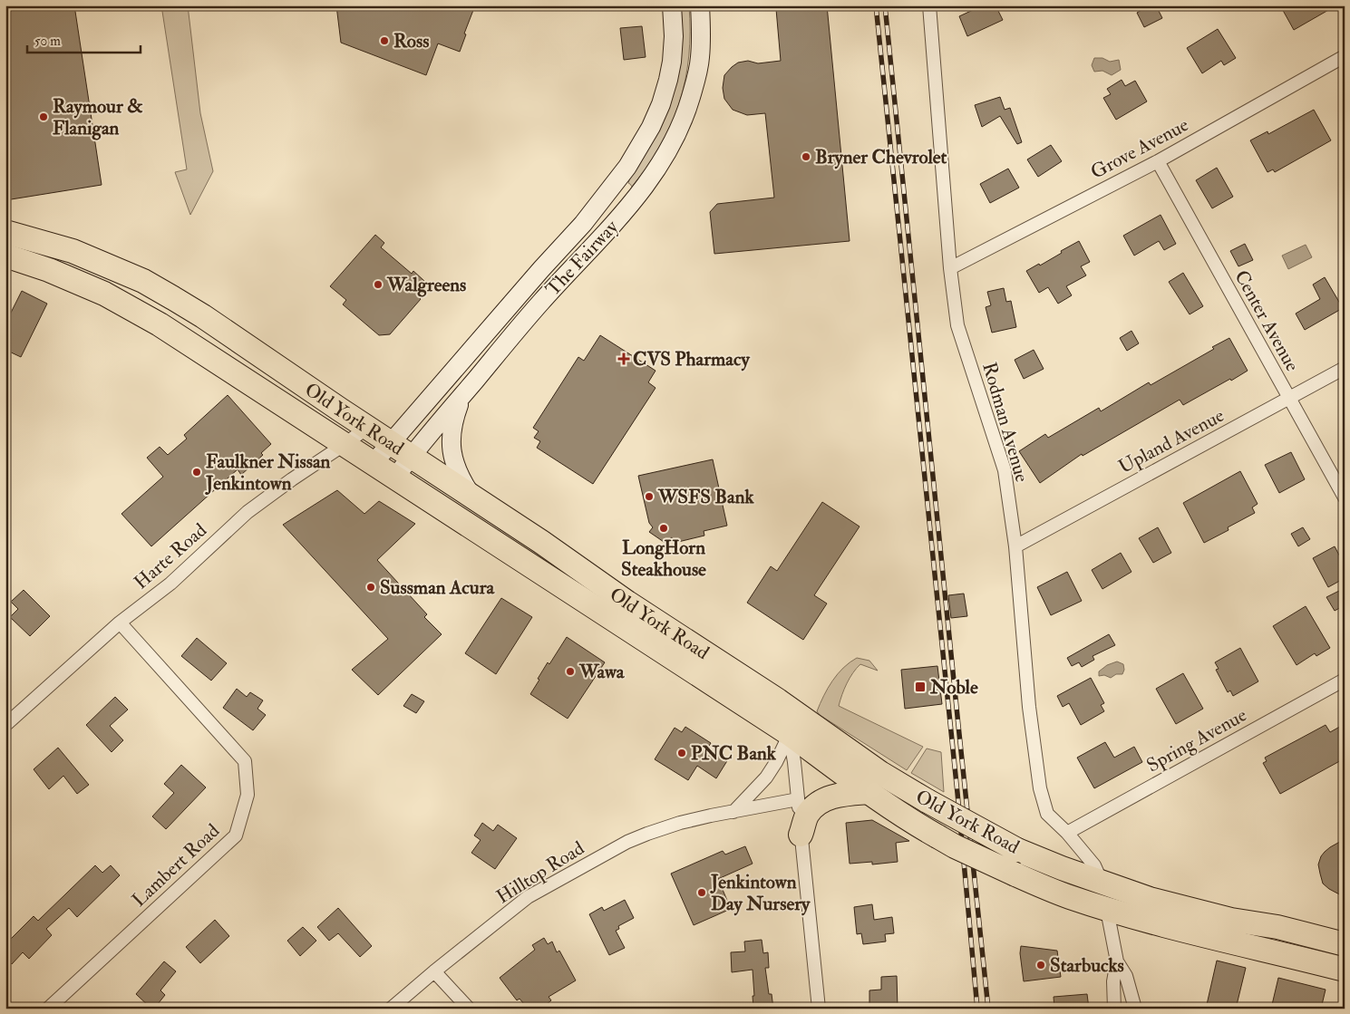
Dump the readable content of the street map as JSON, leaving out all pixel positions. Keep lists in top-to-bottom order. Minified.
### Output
{"streets":{"highway":["Old York Road"],"main road":["The Fairway"],"street":["Grove Avenue","Center Avenue","Rodman Avenue","Upland Avenue","Harte Road","Spring Avenue","Lambert Road","Hilltop Road"]},"crossings":[["Grove Avenue","Center Avenue"],["Grove Avenue","Rodman Avenue"],["The Fairway","Old York Road"],["Center Avenue","Upland Avenue"],["Old York Road","Rodman Avenue"],["Old York Road","Harte Road"],["Rodman Avenue","Upland Avenue"],["Rodman Avenue","Spring Avenue"],["Harte Road","Lambert Road"]],"places":{"other":["Ross","Raymour & Flanigan","Bryner Chevrolet","Walgreens","Faulkner Nissan Jenkintown","WSFS Bank","LongHorn Steakhouse","Sussman Acura","Wawa","PNC Bank","Jenkintown Day Nursery","Starbucks"],"health":["CVS Pharmacy"],"transit":["Noble"]},"scale_bar":"50 m"}
